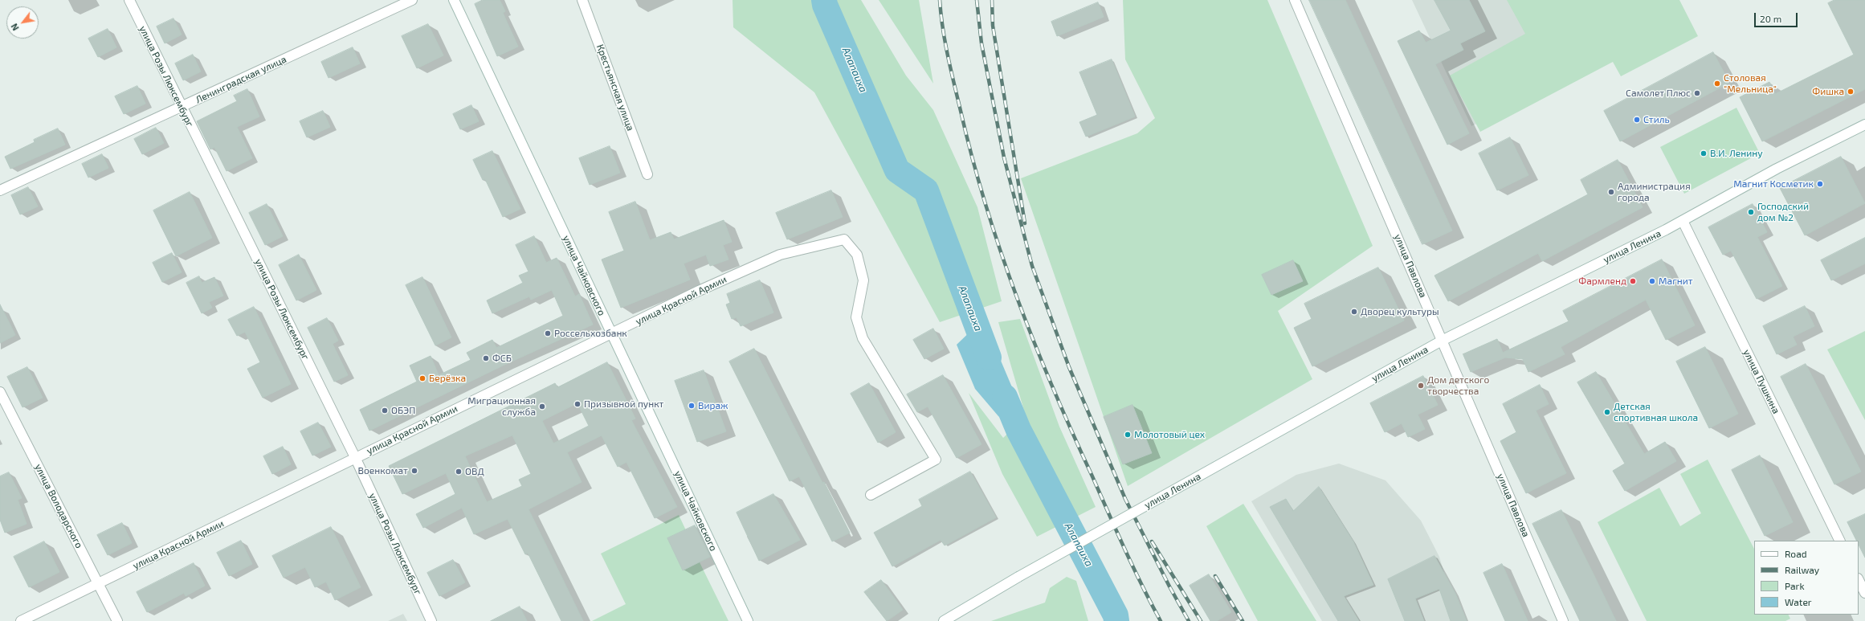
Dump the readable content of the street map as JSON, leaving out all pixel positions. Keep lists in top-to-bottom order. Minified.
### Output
{"streets":{"street":["улица Розы Люксембург","Ленинградская улица","Крестьянская улица","улица Ленина","улица Павлова","улица Чайковского","улица Красной Армии","улица Пушкина","улица Володарского"]},"crossings":[["улица Розы Люксембург","Ленинградская улица"],["улица Розы Люксембург","улица Красной Армии"],["улица Ленина","улица Павлова"],["улица Ленина","улица Пушкина"],["улица Чайковского","улица Красной Армии"],["улица Красной Армии","улица Володарского"]],"water":["Алапаиха"],"places":["Столовая \"Мельница\"","Фишка","Самолет Плюс","Стиль","В.И. Ленину","Магнит Косметик","Администрация города","Господский дом №2","Фармленд","Магнит","Дворец культуры","Россельхозбанк","ФСБ","Берёзка","Дом детского творчества","Призывной пункт","Вираж","Миграционная служба","ОБЭП","Детская спортивная школа","Молотовый цех","Военкомат","ОВД"],"legend":["Road","Railway","Park","Water"],"scale_bar":"20 m","north":"bottom left"}
